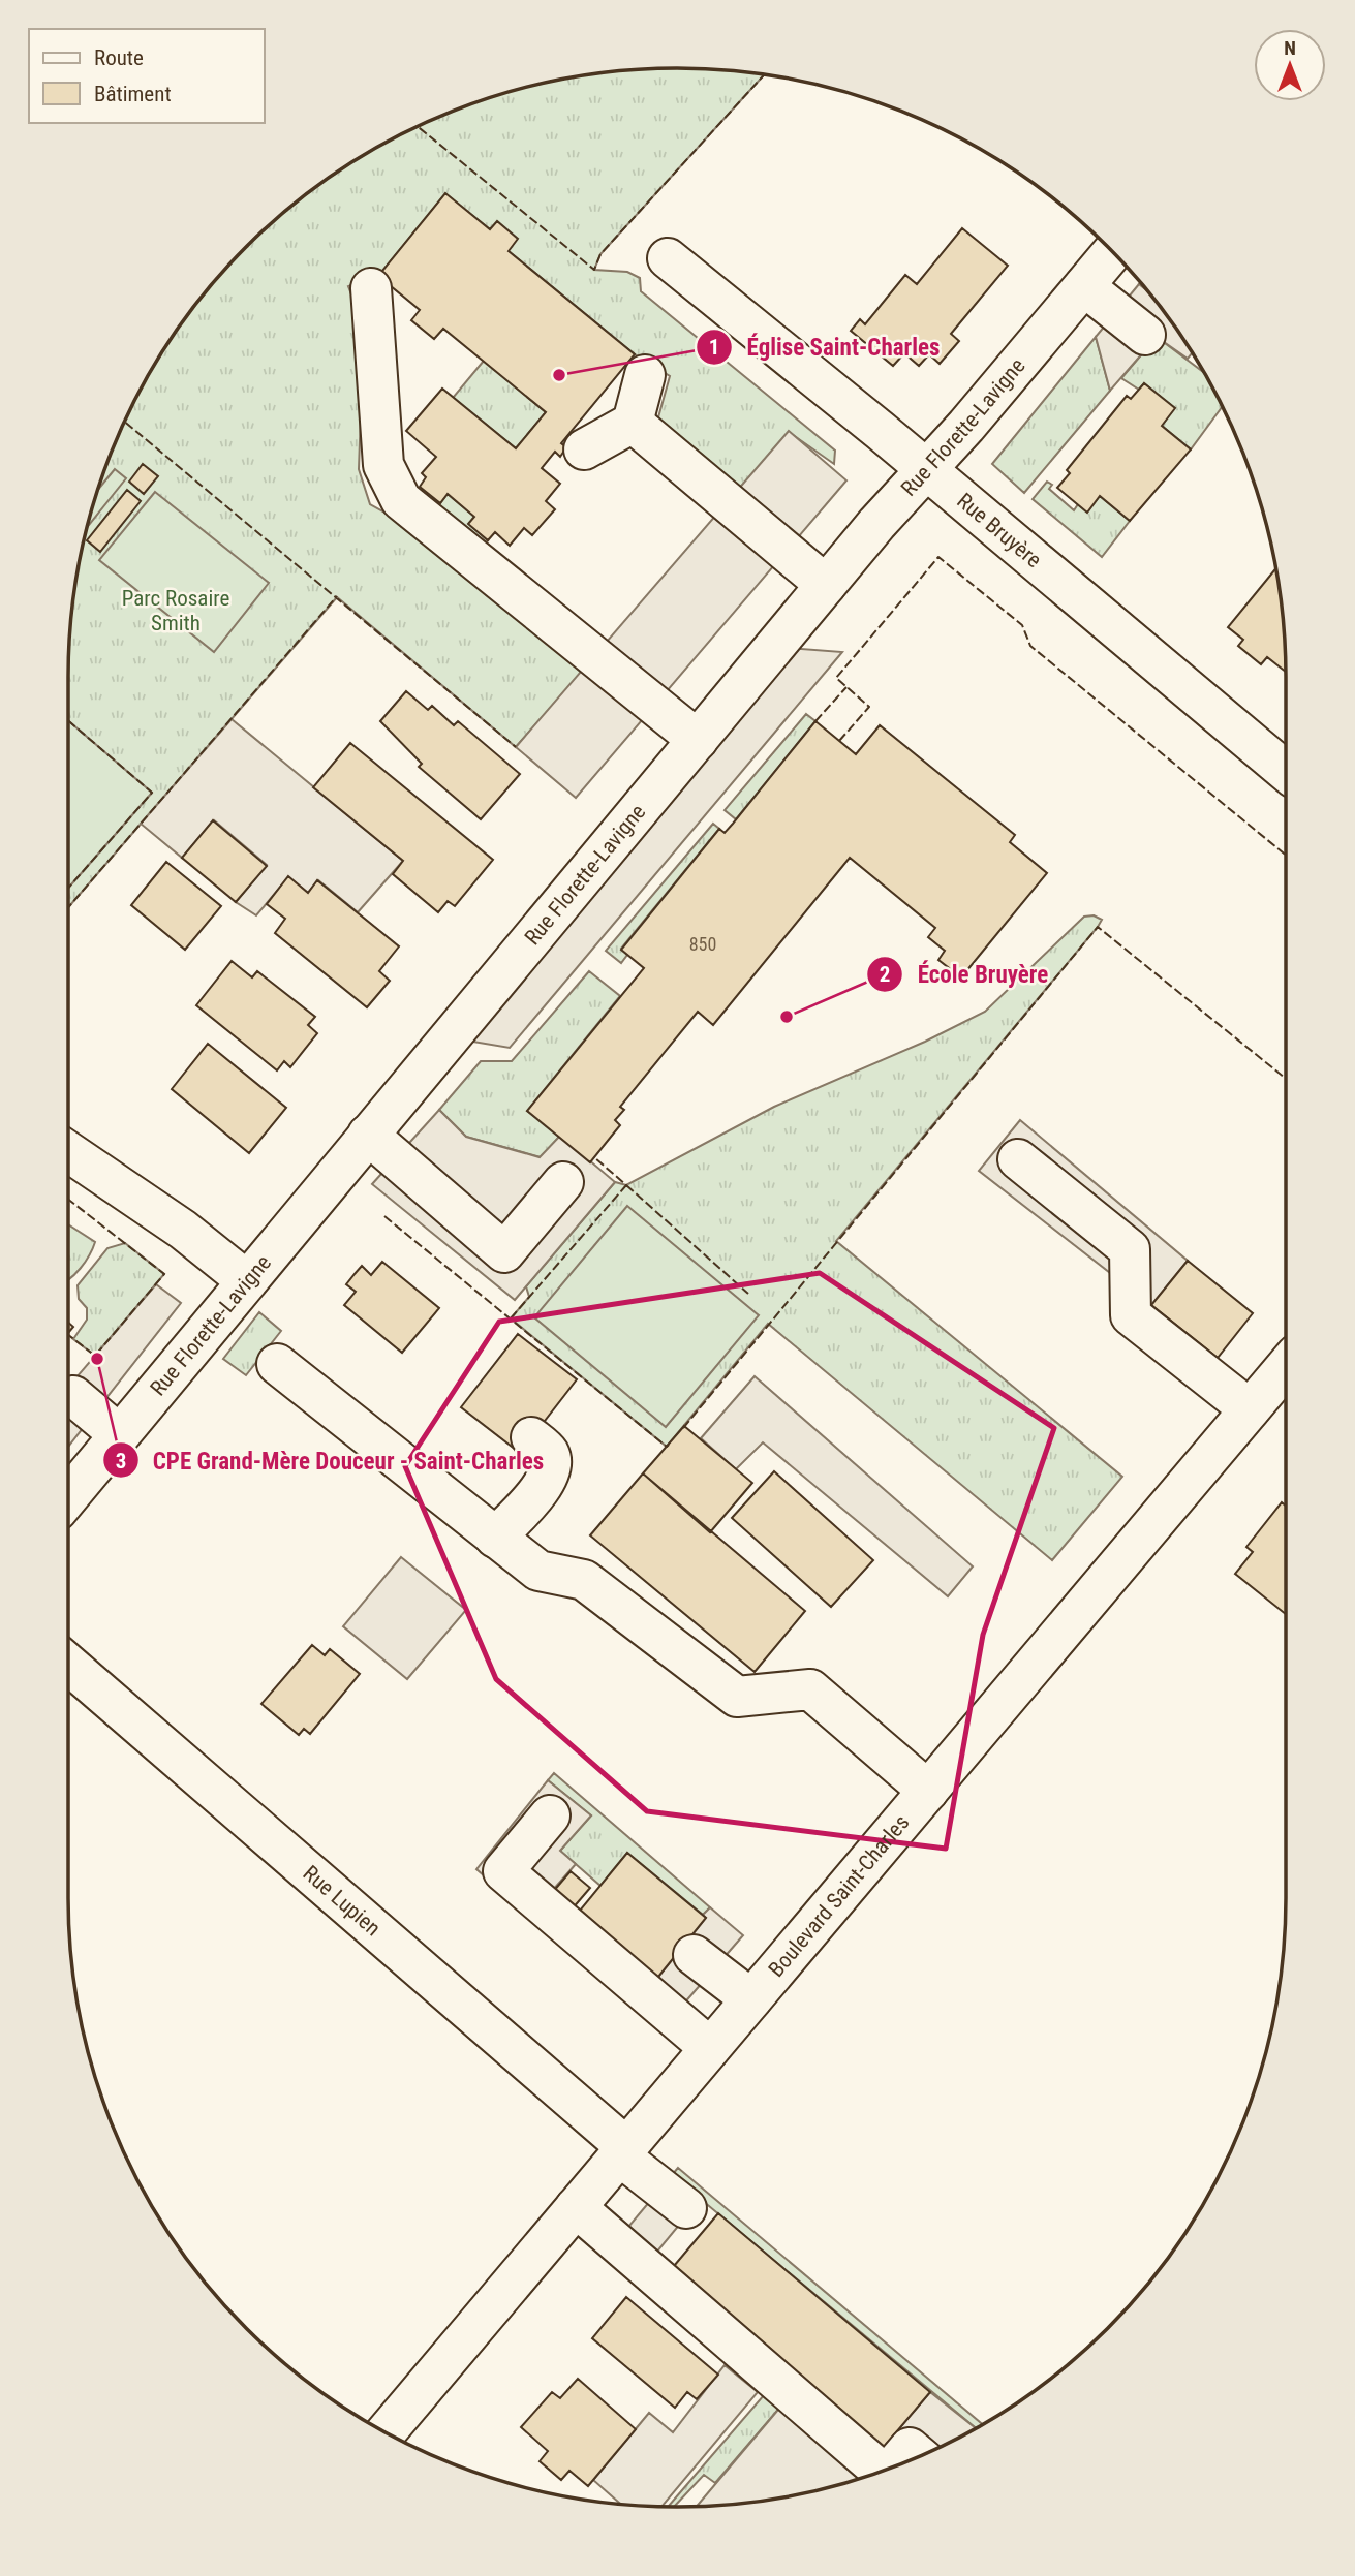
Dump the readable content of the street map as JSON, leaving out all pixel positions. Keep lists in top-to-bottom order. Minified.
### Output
{"streets":{"street":["Rue Florette-Lavigne","Rue Bruyère","Boulevard Saint-Charles","Rue Lupien"]},"crossings":[["Rue Florette-Lavigne","Rue Bruyère"],["Boulevard Saint-Charles","Rue Lupien"]],"parks":["Parc Rosaire Smith"],"places":["Église Saint-Charles","École Bruyère","CPE Grand-Mère Douceur - Saint-Charles"],"house_numbers":["850"],"legend":["Route","Bâtiment"],"north":"top"}
